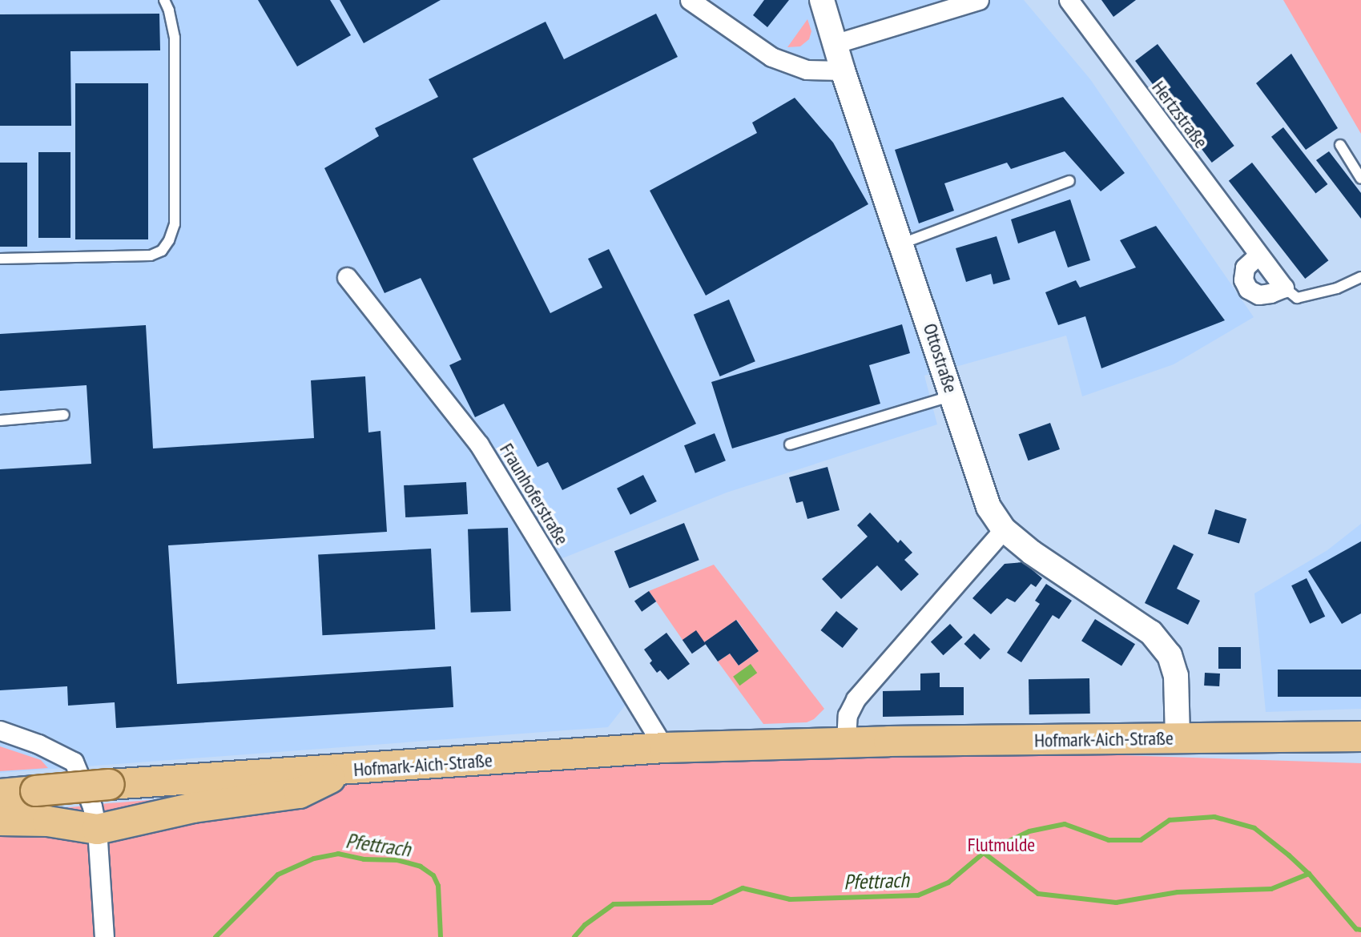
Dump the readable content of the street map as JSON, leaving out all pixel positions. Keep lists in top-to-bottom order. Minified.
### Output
{"streets":{"main road":["Hofmark-Aich-Straße"],"street":["Hertzstraße","Ottostraße","Fraunhoferstraße"]},"crossings":[["Ottostraße","Hofmark-Aich-Straße"],["Fraunhoferstraße","Hofmark-Aich-Straße"]],"water":["Pfettrach"],"parks":["Flutmulde"]}
